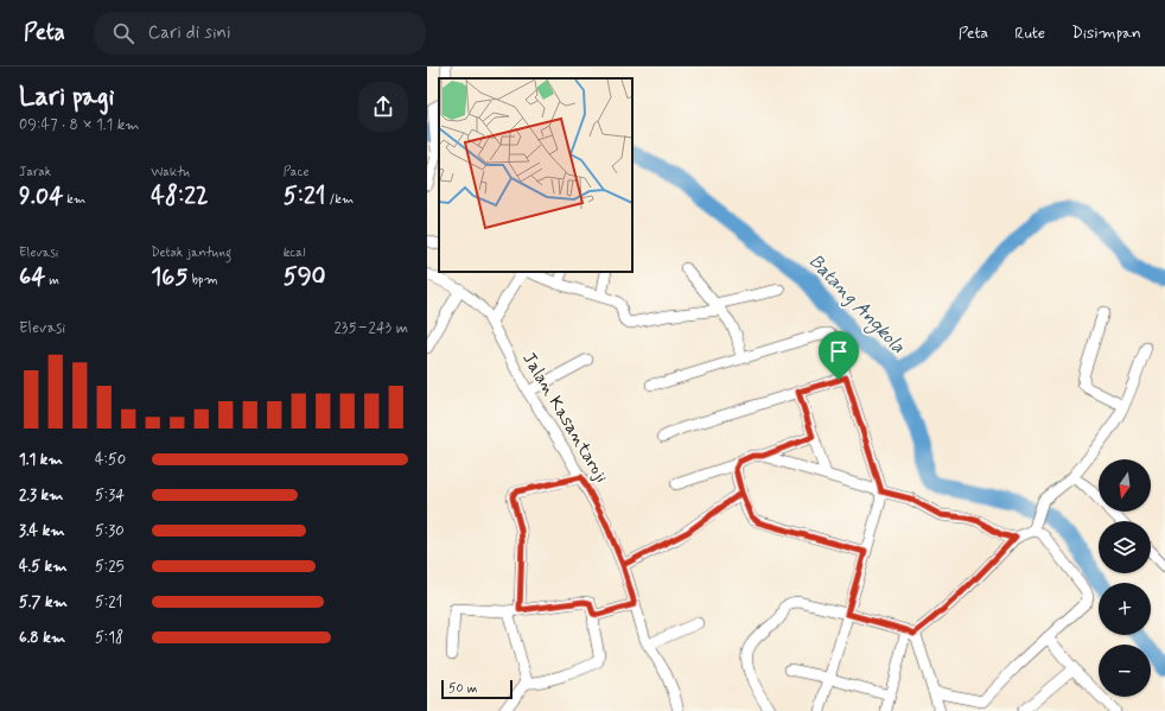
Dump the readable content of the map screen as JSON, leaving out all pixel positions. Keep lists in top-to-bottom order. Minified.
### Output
{"streets":{"street":["Jalan Kasantaroji"]},"water":["Batang Angkola"],"scale_bar":"50 m","north":"bottom","page":{"header":"Peta","search":"Cari di sini","nav":["Peta","Rute","Disimpan"],"heading":["Lari pagi","09:47 · 8 × 1.1 km"],"stats":[["Jarak","9.04 km"],["Waktu","48:22"],["Pace","5:21 /km"],["Elevasi","64 m"],["Detak jantung","165 bpm"],["kcal","590"]],"chart":["Elevasi","235–243 m"],"list":[{"name":"1.1 km","note":"4:50"},{"name":"2.3 km","note":"5:34"},{"name":"3.4 km","note":"5:30"},{"name":"4.5 km","note":"5:25"},{"name":"5.7 km","note":"5:21"},{"name":"6.8 km","note":"5:18"}],"map_buttons":["+","−"],"scale":"50 m"}}
